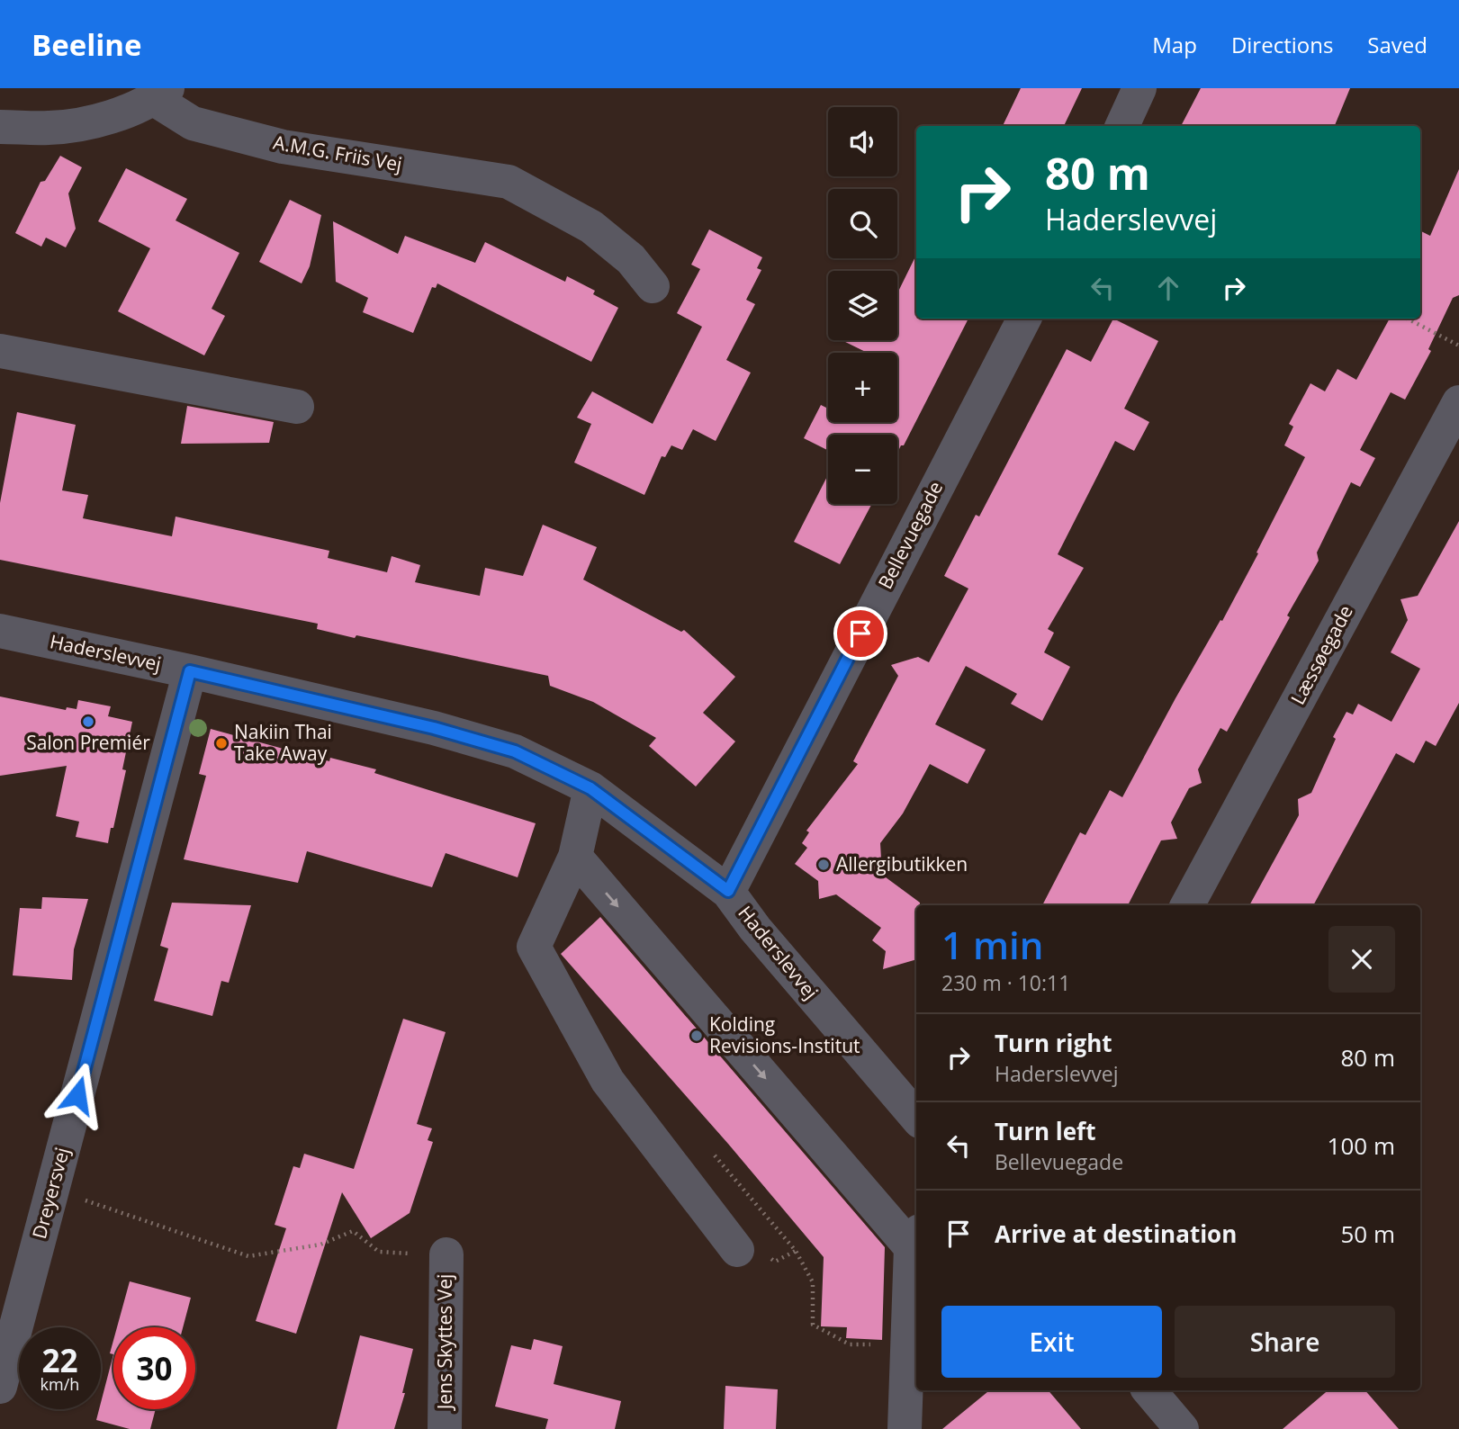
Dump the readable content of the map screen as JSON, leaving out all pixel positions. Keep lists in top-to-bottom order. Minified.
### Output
{"streets":{"street":["A.M.G. Friis Vej","Bellevuegade","Haderslevvej","Læssøegade","Dreyersvej","Jens Skyttes Vej"]},"crossings":[["Bellevuegade","Haderslevvej"],["Haderslevvej","Dreyersvej"]],"places":["Salon Premiér","Nakiin Thai Take Away","Allergibutikken","Kolding Revisions-Institut"],"page":{"header":"Beeline","nav":["Map","Directions","Saved"],"map_buttons":["+","−"],"turn":["80 m","Haderslevvej"],"heading":["1 min","230 m · 10:11"],"list":[{"name":"Turn right","note":"Haderslevvej","value":"80 m"},{"name":"Turn left","note":"Bellevuegade","value":"100 m"},{"name":"Arrive at destination","value":"50 m"}],"buttons":["Exit","Share"],"speed":"22 km/h","limit":"30"}}
